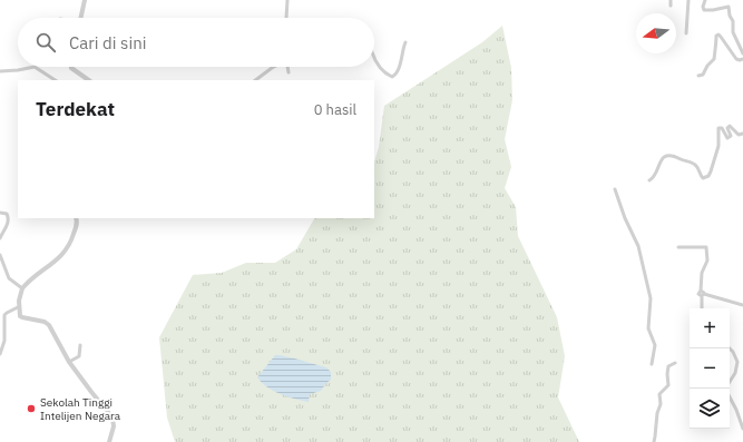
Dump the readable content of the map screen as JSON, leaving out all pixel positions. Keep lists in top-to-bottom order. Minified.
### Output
{"places":["Sekolah Tinggi Intelijen Negara"],"north":"left","page":{"search":"Cari di sini","heading":["Terdekat","0 hasil"],"map_buttons":["+","−"]}}
